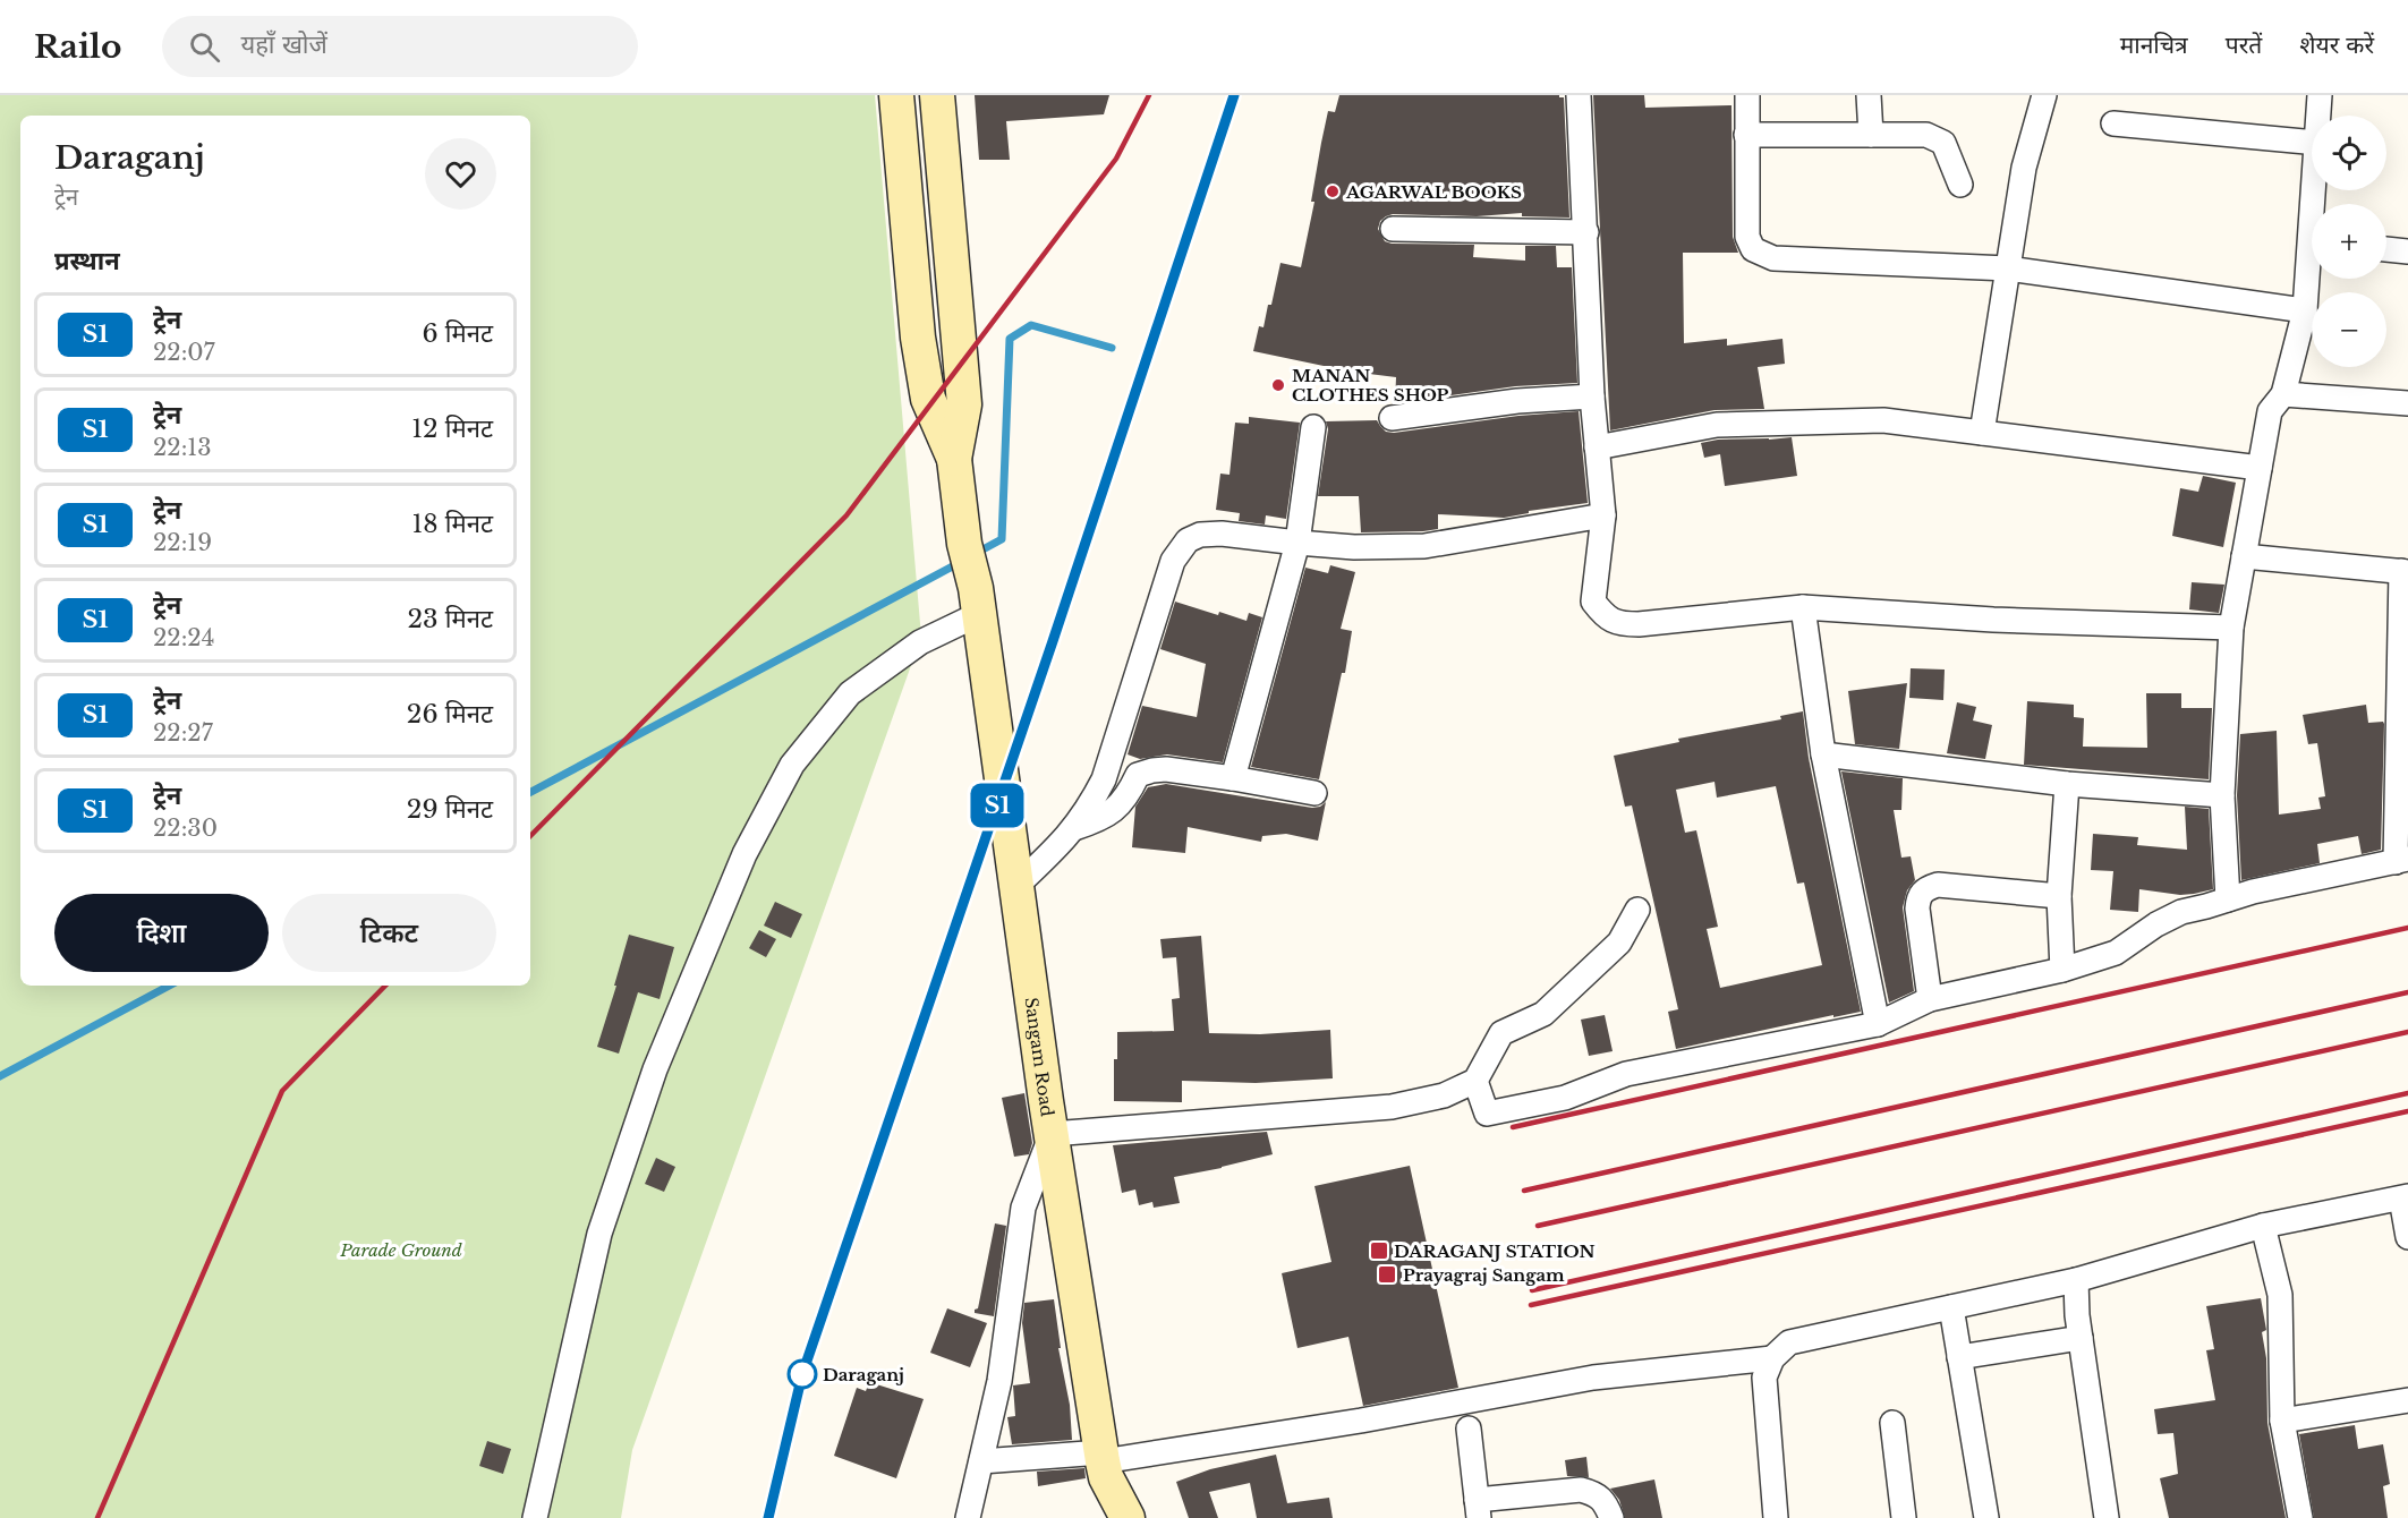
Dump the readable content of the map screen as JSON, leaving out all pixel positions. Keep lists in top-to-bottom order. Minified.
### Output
{"streets":{"main road":["Sangam Road"]},"parks":["Parade Ground"],"places":{"other":["AGARWAL BOOKS","MANAN CLOTHES SHOP","Daraganj"],"transit":["DARAGANJ STATION","Prayagraj Sangam"]},"page":{"header":"Railo","search":"यहाँ खोजें","nav":["मानचित्र","परतें","शेयर करें"],"on_map":"S1","map_buttons":["+","−"],"heading":[["Daraganj","ट्रेन"],"प्रस्थान"],"list":[{"mark":"S1","name":"ट्रेन","note":"22:07","value":"6 मिनट"},{"mark":"S1","name":"ट्रेन","note":"22:13","value":"12 मिनट"},{"mark":"S1","name":"ट्रेन","note":"22:19","value":"18 मिनट"},{"mark":"S1","name":"ट्रेन","note":"22:24","value":"23 मिनट"},{"mark":"S1","name":"ट्रेन","note":"22:27","value":"26 मिनट"},{"mark":"S1","name":"ट्रेन","note":"22:30","value":"29 मिनट"}],"buttons":["दिशा","टिकट"]}}
